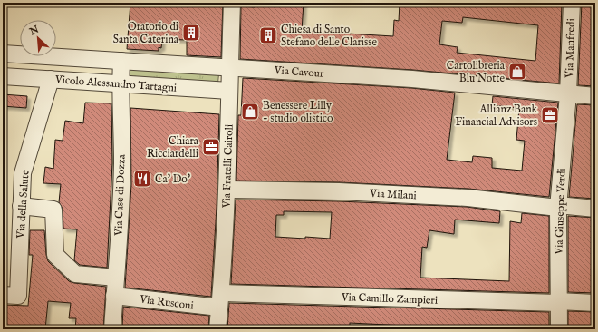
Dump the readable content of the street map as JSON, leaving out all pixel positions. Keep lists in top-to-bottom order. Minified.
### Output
{"streets":{"street":["Via Manfredi","Via Cavour","Vicolo Alessandro Tartagni","Via Fratelli Cairoli","Via Milani","Via Case di Dozza","Via della Salute","Via Giuseppe Verdi","Via Camillo Zampieri","Via Rusconi"]},"crossings":[["Via Manfredi","Via Cavour"],["Via Manfredi","Via Giuseppe Verdi"],["Via Cavour","Via Fratelli Cairoli"],["Via Cavour","Via Case di Dozza"],["Via Cavour","Via Giuseppe Verdi"],["Vicolo Alessandro Tartagni","Via Fratelli Cairoli"],["Vicolo Alessandro Tartagni","Via Case di Dozza"],["Vicolo Alessandro Tartagni","Via della Salute"],["Via Fratelli Cairoli","Via Milani"],["Via Fratelli Cairoli","Via Camillo Zampieri"],["Via Fratelli Cairoli","Via Rusconi"],["Via Milani","Via Giuseppe Verdi"],["Via Case di Dozza","Via Rusconi"],["Via Giuseppe Verdi","Via Camillo Zampieri"],["Via Camillo Zampieri","Via Rusconi"]],"places":{"building":["Oratorio di Santa Caterina","Chiesa di Santo Stefano delle Clarisse"],"shop":["Cartolibreria Blu Notte","Benessere Lilly - studio olistico"],"office":["Allianz Bank Financial Advisors","Chiara Ricciardelli"],"restaurant":["Ca' Do'"]},"north":"top left"}
